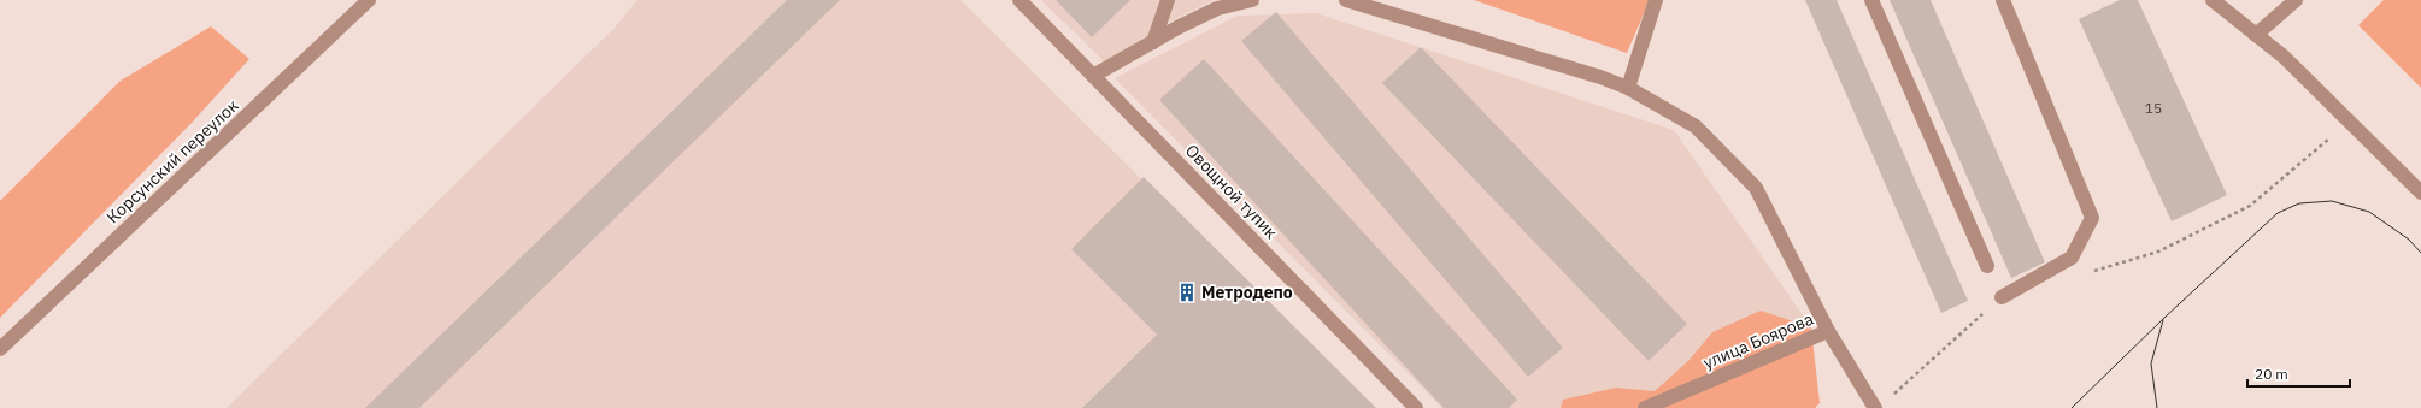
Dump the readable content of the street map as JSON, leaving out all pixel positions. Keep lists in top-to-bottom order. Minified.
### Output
{"streets":{"street":["Корсунский переулок","Овощной тупик","улица Боярова"]},"places":{"building":["Метродепо"]},"house_numbers":["15"],"scale_bar":"20 m"}
